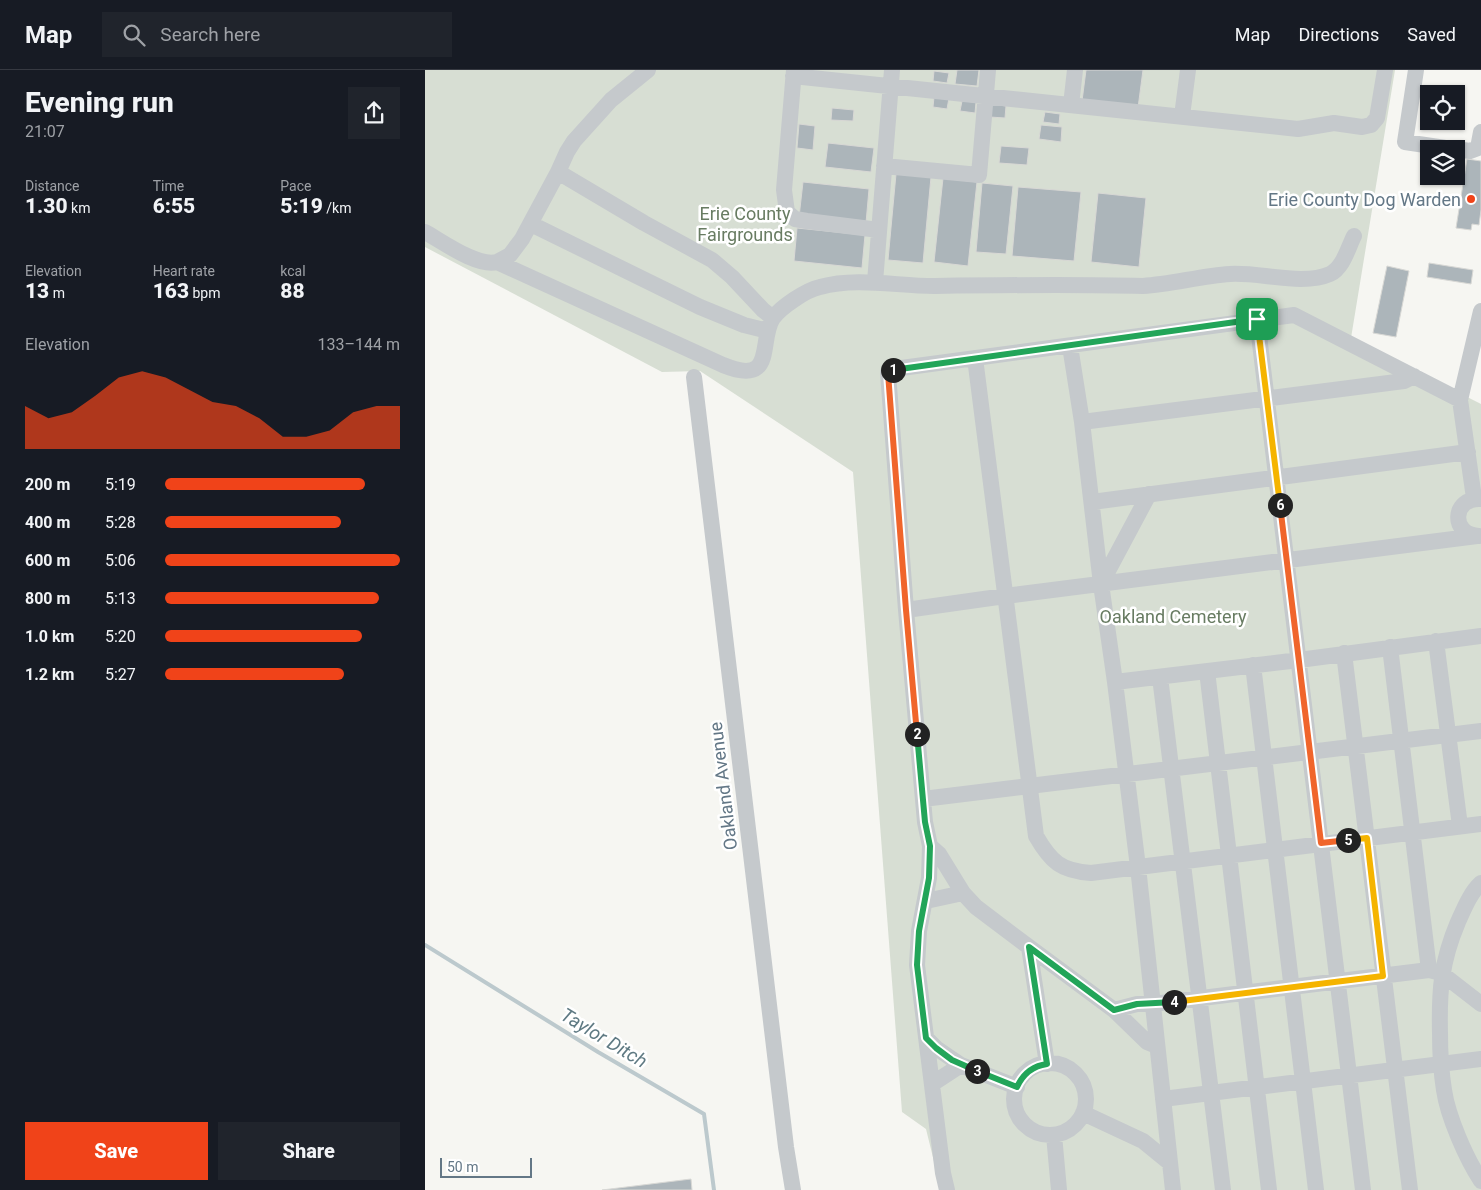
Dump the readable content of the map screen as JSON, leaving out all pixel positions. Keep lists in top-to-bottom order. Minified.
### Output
{"streets":{"street":["Oakland Avenue"]},"water":["Taylor Ditch"],"parks":["Erie County Fairgrounds","Oakland Cemetery"],"places":["Erie County Dog Warden"],"scale_bar":"50 m","page":{"header":"Map","search":"Search here","nav":["Map","Directions","Saved"],"heading":["Evening run","21:07"],"stats":[["Distance","1.30 km"],["Time","6:55"],["Pace","5:19 /km"],["Elevation","13 m"],["Heart rate","163 bpm"],["kcal","88"]],"chart":["Elevation","133–144 m"],"pins":["1","6","2","5","4","3"],"list":[{"name":"200 m","note":"5:19"},{"name":"400 m","note":"5:28"},{"name":"600 m","note":"5:06"},{"name":"800 m","note":"5:13"},{"name":"1.0 km","note":"5:20"},{"name":"1.2 km","note":"5:27"}],"buttons":["Save","Share"],"scale":"50 m"}}
